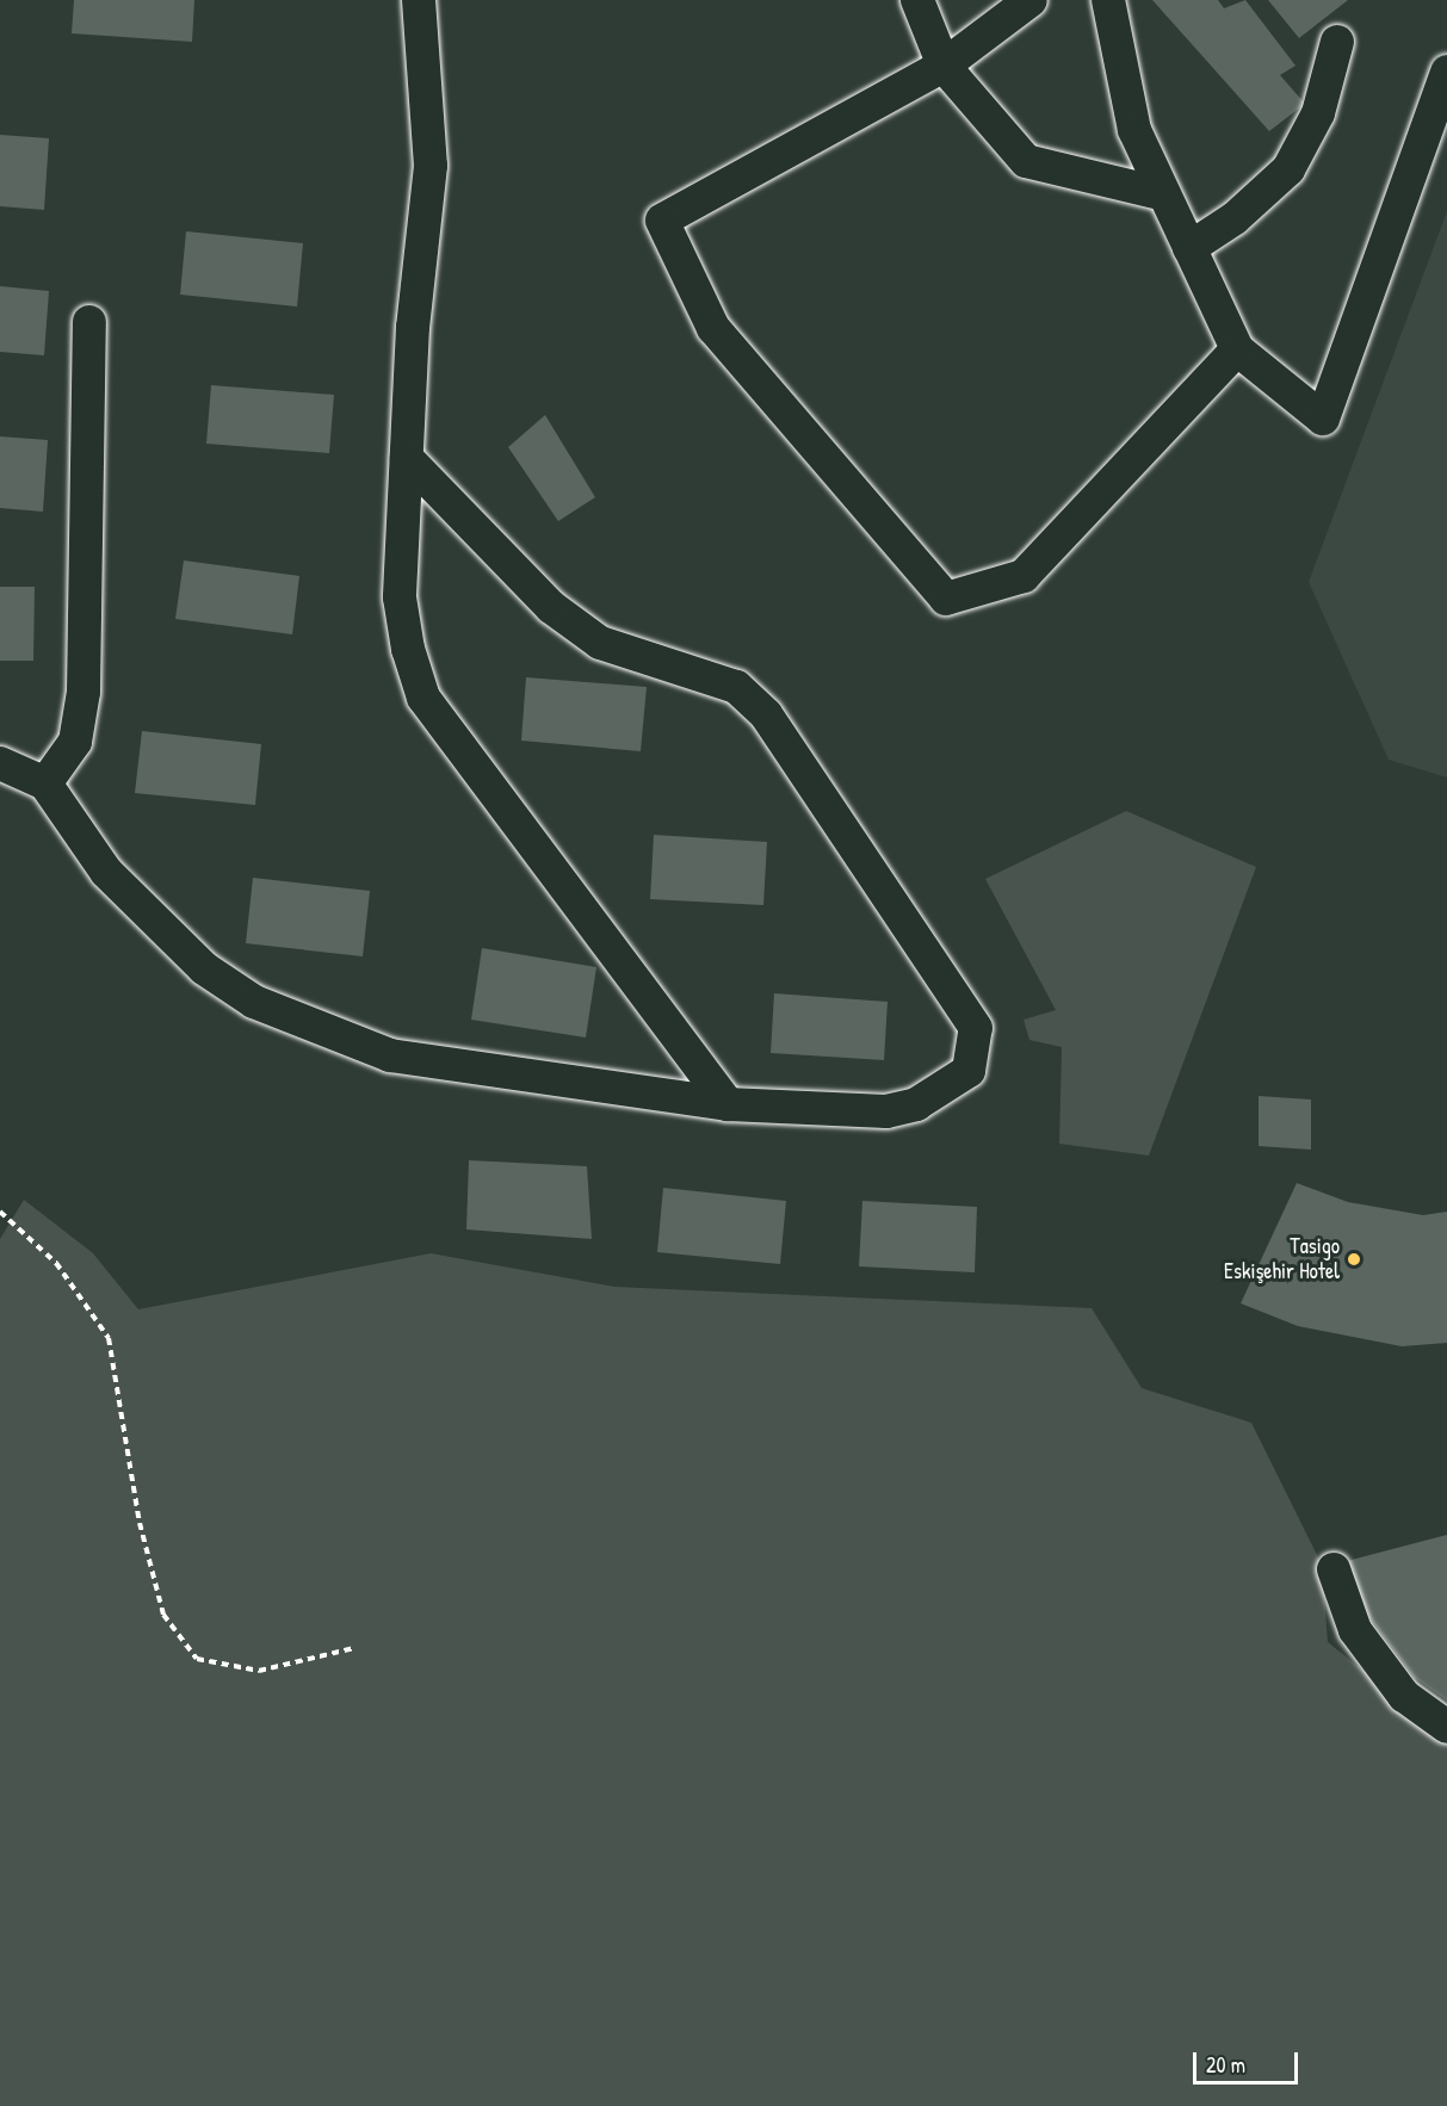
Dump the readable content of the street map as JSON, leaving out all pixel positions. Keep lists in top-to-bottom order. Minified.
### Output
{"places":["Tasigo Eskişehir Hotel"],"scale_bar":"20 m"}
